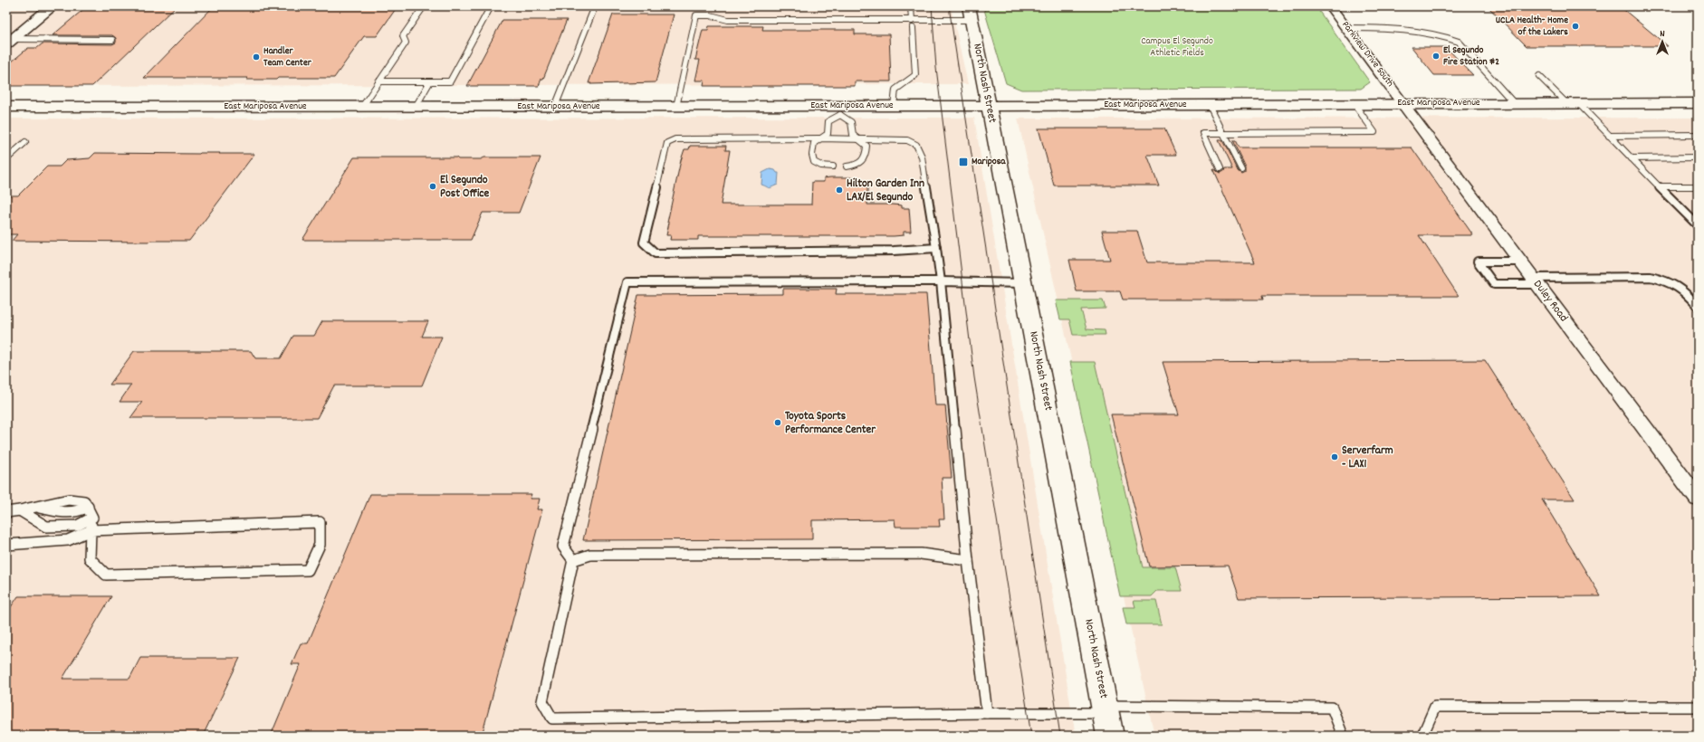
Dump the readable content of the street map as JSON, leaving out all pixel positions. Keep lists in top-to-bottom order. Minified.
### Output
{"streets":{"street":["Parkview Drive South","North Nash Street","East Mariposa Avenue","Duley Road"]},"crossings":[["Parkview Drive South","East Mariposa Avenue"],["Parkview Drive South","Duley Road"],["North Nash Street","East Mariposa Avenue"],["East Mariposa Avenue","Duley Road"]],"parks":["Campus El Segundo Athletic Fields"],"places":{"other":["UCLA Health- Home of the Lakers","El Segundo Fire Station #2","Handler Team Center","El Segundo Post Office","Hilton Garden Inn LAX/El Segundo","Toyota Sports Performance Center","Serverfarm - LAX1"],"transit":["Mariposa"]},"north":"top"}
